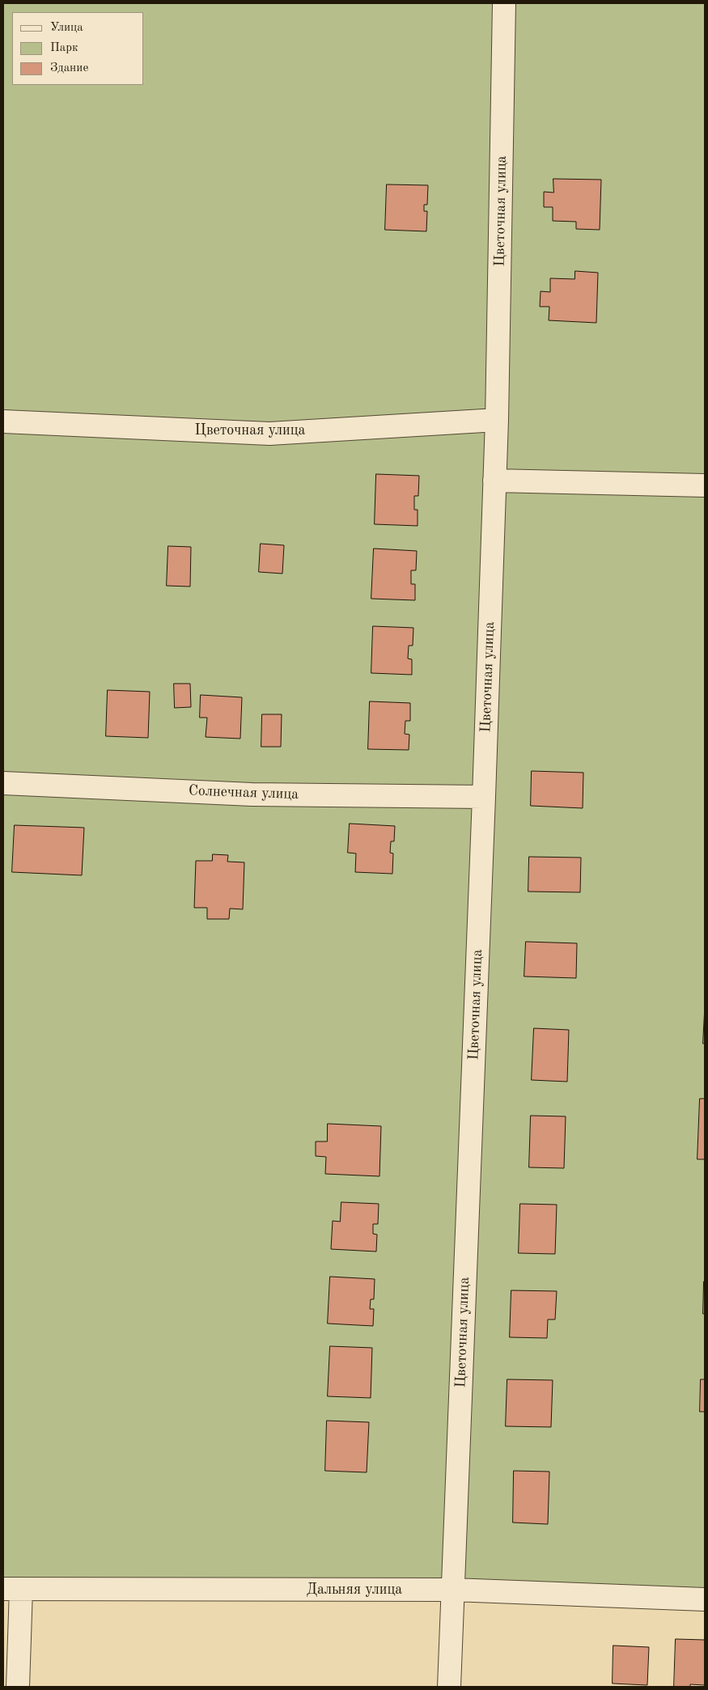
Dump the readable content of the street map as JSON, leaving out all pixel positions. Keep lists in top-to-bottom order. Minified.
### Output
{"streets":{"street":["Цветочная улица","Солнечная улица","Дальняя улица"]},"crossings":[["Цветочная улица","Солнечная улица"],["Цветочная улица","Дальняя улица"]],"legend":["Улица","Парк","Здание"]}
